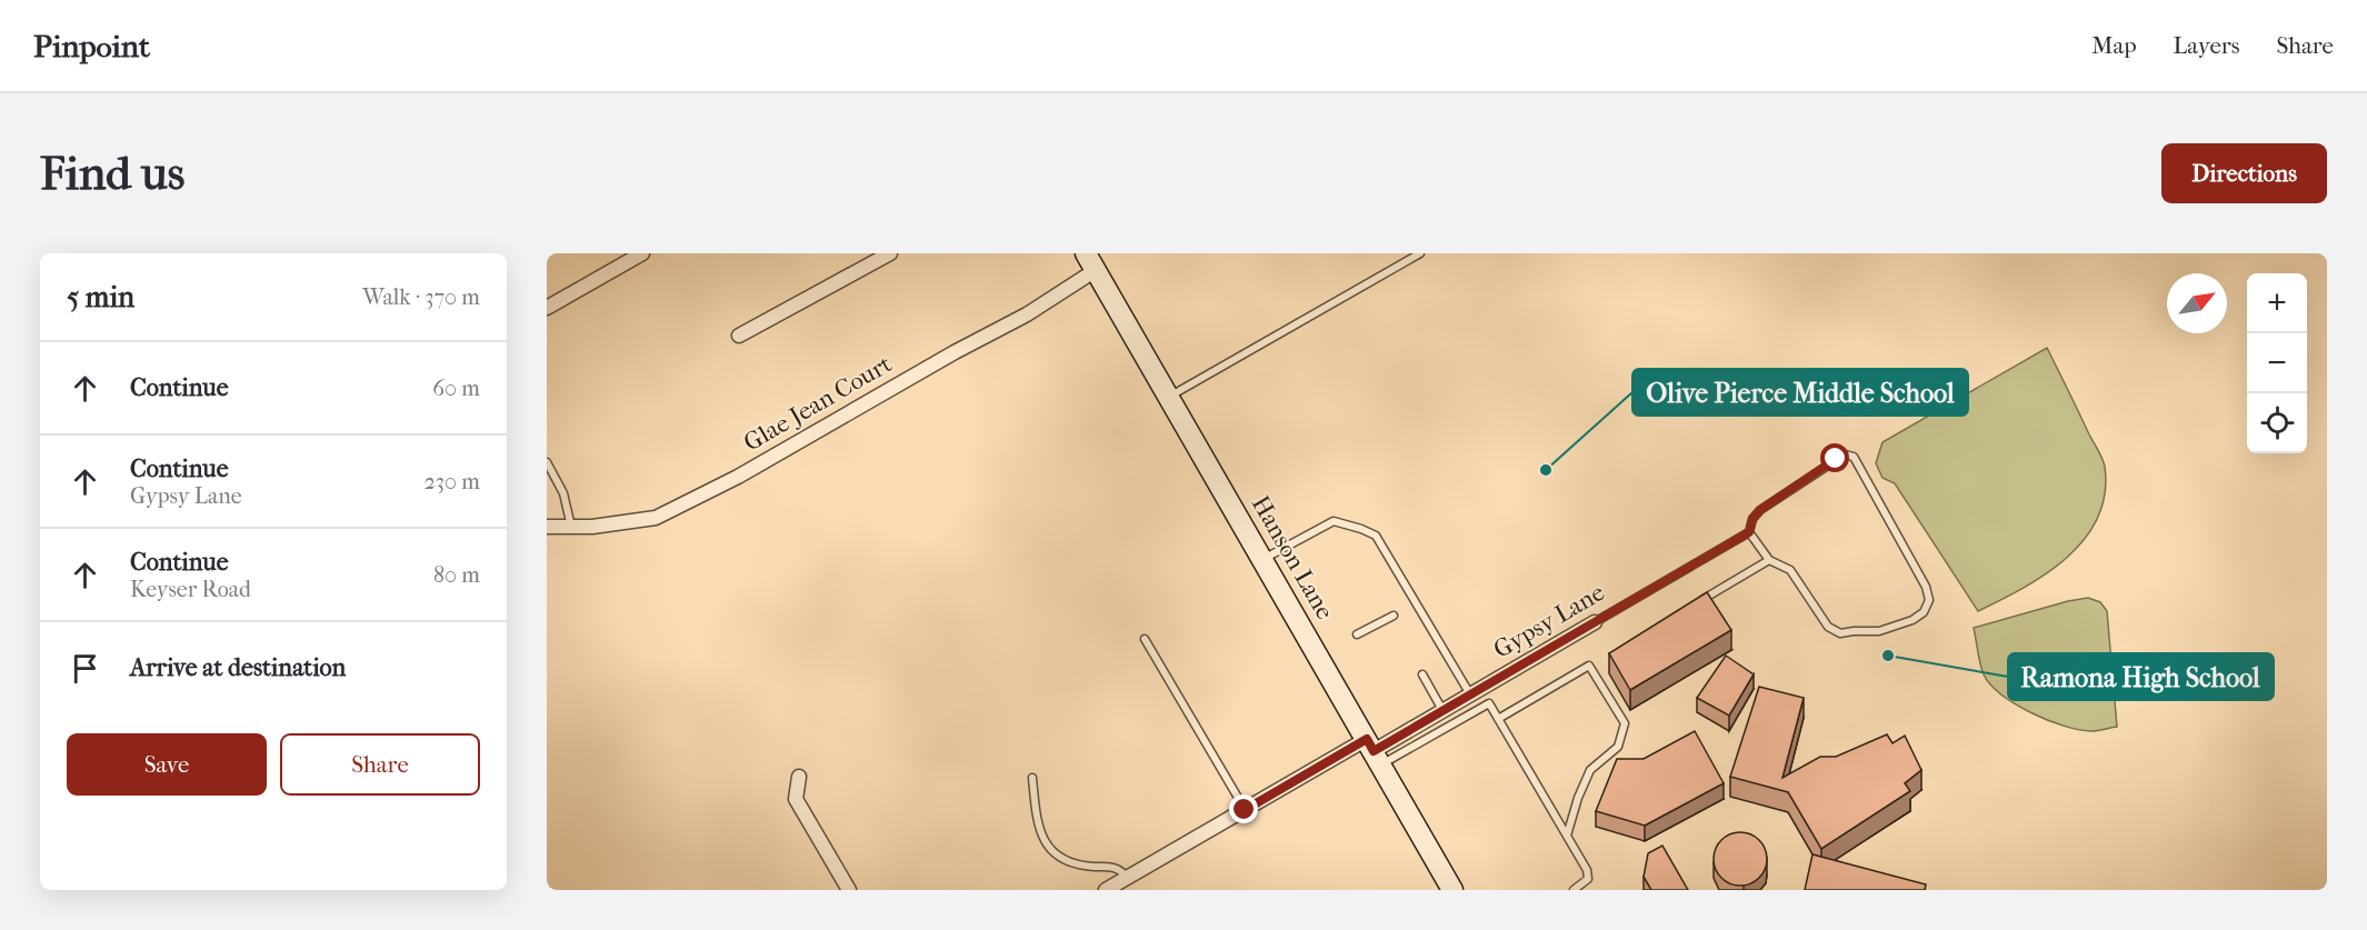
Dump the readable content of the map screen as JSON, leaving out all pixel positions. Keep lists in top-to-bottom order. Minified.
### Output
{"streets":{"main road":["Hanson Lane"],"street":["Glae Jean Court","Gypsy Lane"]},"crossings":[["Glae Jean Court","Hanson Lane"],["Hanson Lane","Gypsy Lane"]],"places":["Olive Pierce Middle School","Ramona High School"],"north":"top right","page":{"header":"Pinpoint","nav":["Map","Layers","Share"],"buttons":["Directions",["Save","Share"]],"title":"Find us","heading":["5 min","Walk · 370 m"],"map_buttons":["+","−"],"list":[["Continue","60 m"],["Continue","Gypsy Lane","230 m"],["Continue","Keyser Road","80 m"],"Arrive at destination"]}}
